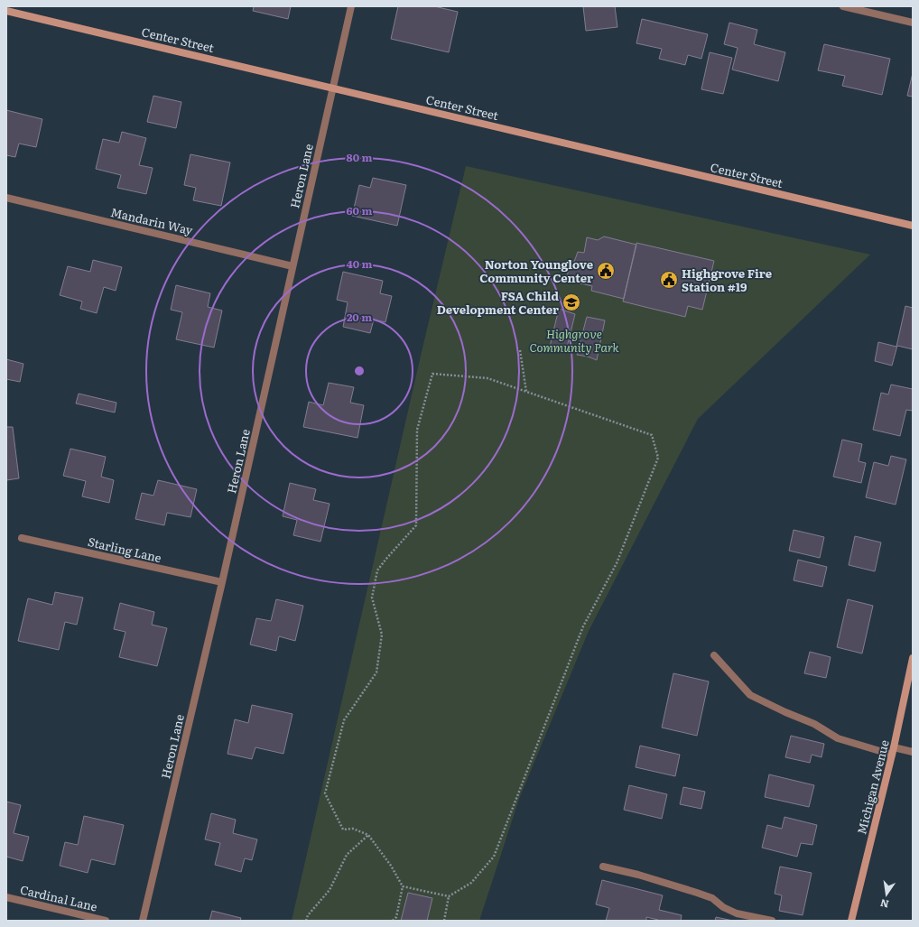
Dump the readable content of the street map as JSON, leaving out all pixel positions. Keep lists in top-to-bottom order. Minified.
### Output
{"streets":{"main road":["Center Street","Michigan Avenue"],"street":["Heron Lane","Mandarin Way","Starling Lane","Cardinal Lane"]},"crossings":[["Center Street","Heron Lane"],["Heron Lane","Mandarin Way"],["Heron Lane","Starling Lane"]],"parks":["Highgrove Community Park"],"places":{"public building":["Norton Younglove Community Center","Highgrove Fire Station #19"],"school or university":["FSA Child Development Center"]},"north":"bottom","rings":["80 m","60 m","40 m","20 m"]}
